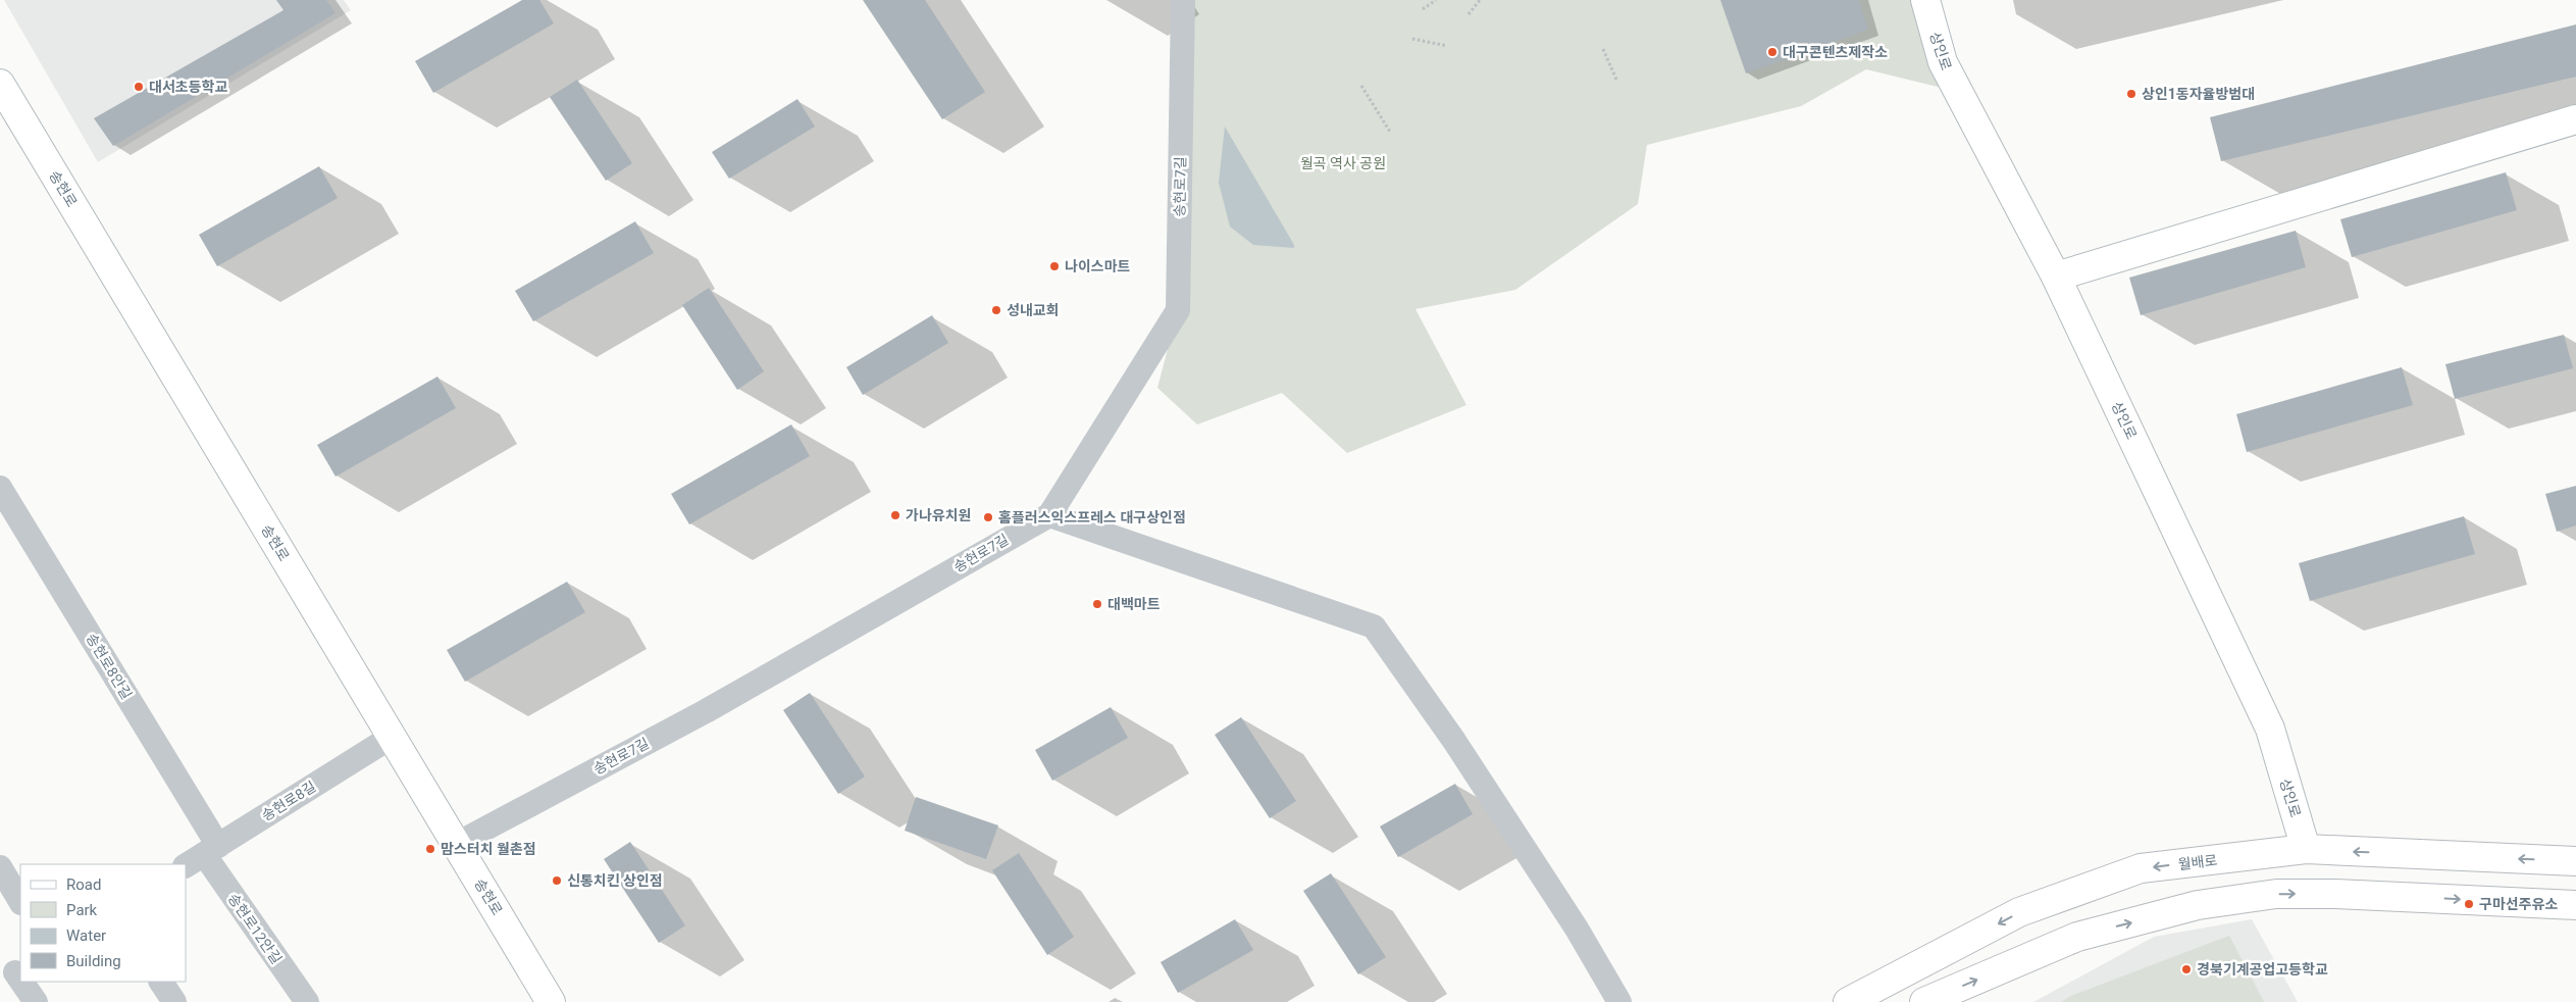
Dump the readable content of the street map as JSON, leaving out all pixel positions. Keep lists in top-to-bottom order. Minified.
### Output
{"streets":{"main road":["상인로","송현로","월배로"],"street":["송현로7길","송현로8안길","송현로8길","송현로12안길"]},"crossings":[["상인로","월배로"],["송현로7길","송현로"],["송현로","송현로8길"],["송현로8안길","송현로8길"],["송현로8안길","송현로12안길"],["송현로8길","송현로12안길"]],"parks":["월곡 역사 공원"],"places":["대구콘텐츠제작소","대서초등학교","상인1동자율방범대","나이스마트","성내교회","가나유치원","홈플러스익스프레스 대구상인점","대백마트","맘스터치 월촌점","신통치킨 상인점","구마선주유소","경북기계공업고등학교"],"legend":["Road","Park","Water","Building"]}
